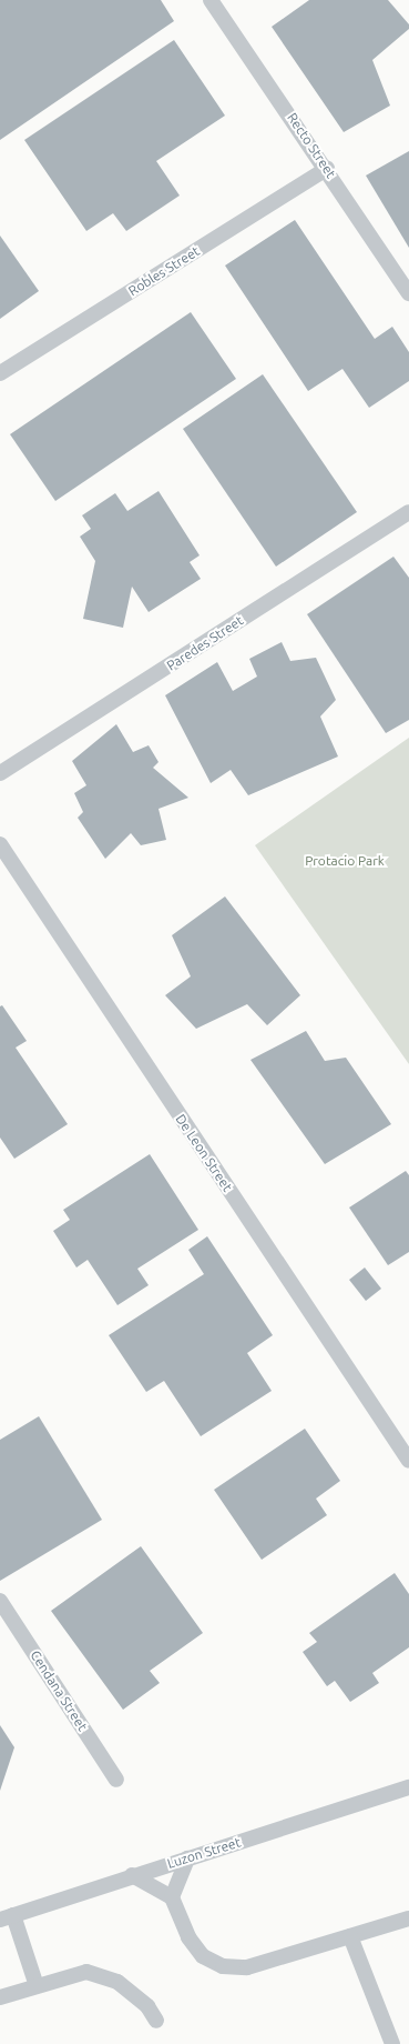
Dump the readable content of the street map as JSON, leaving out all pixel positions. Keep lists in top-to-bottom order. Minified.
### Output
{"streets":{"lane":["Recto Street","Robles Street","Paredes Street","De Leon Street","Cendana Street","Luzon Street"]},"crossings":[["Recto Street","Robles Street"]],"parks":["Protacio Park"]}
